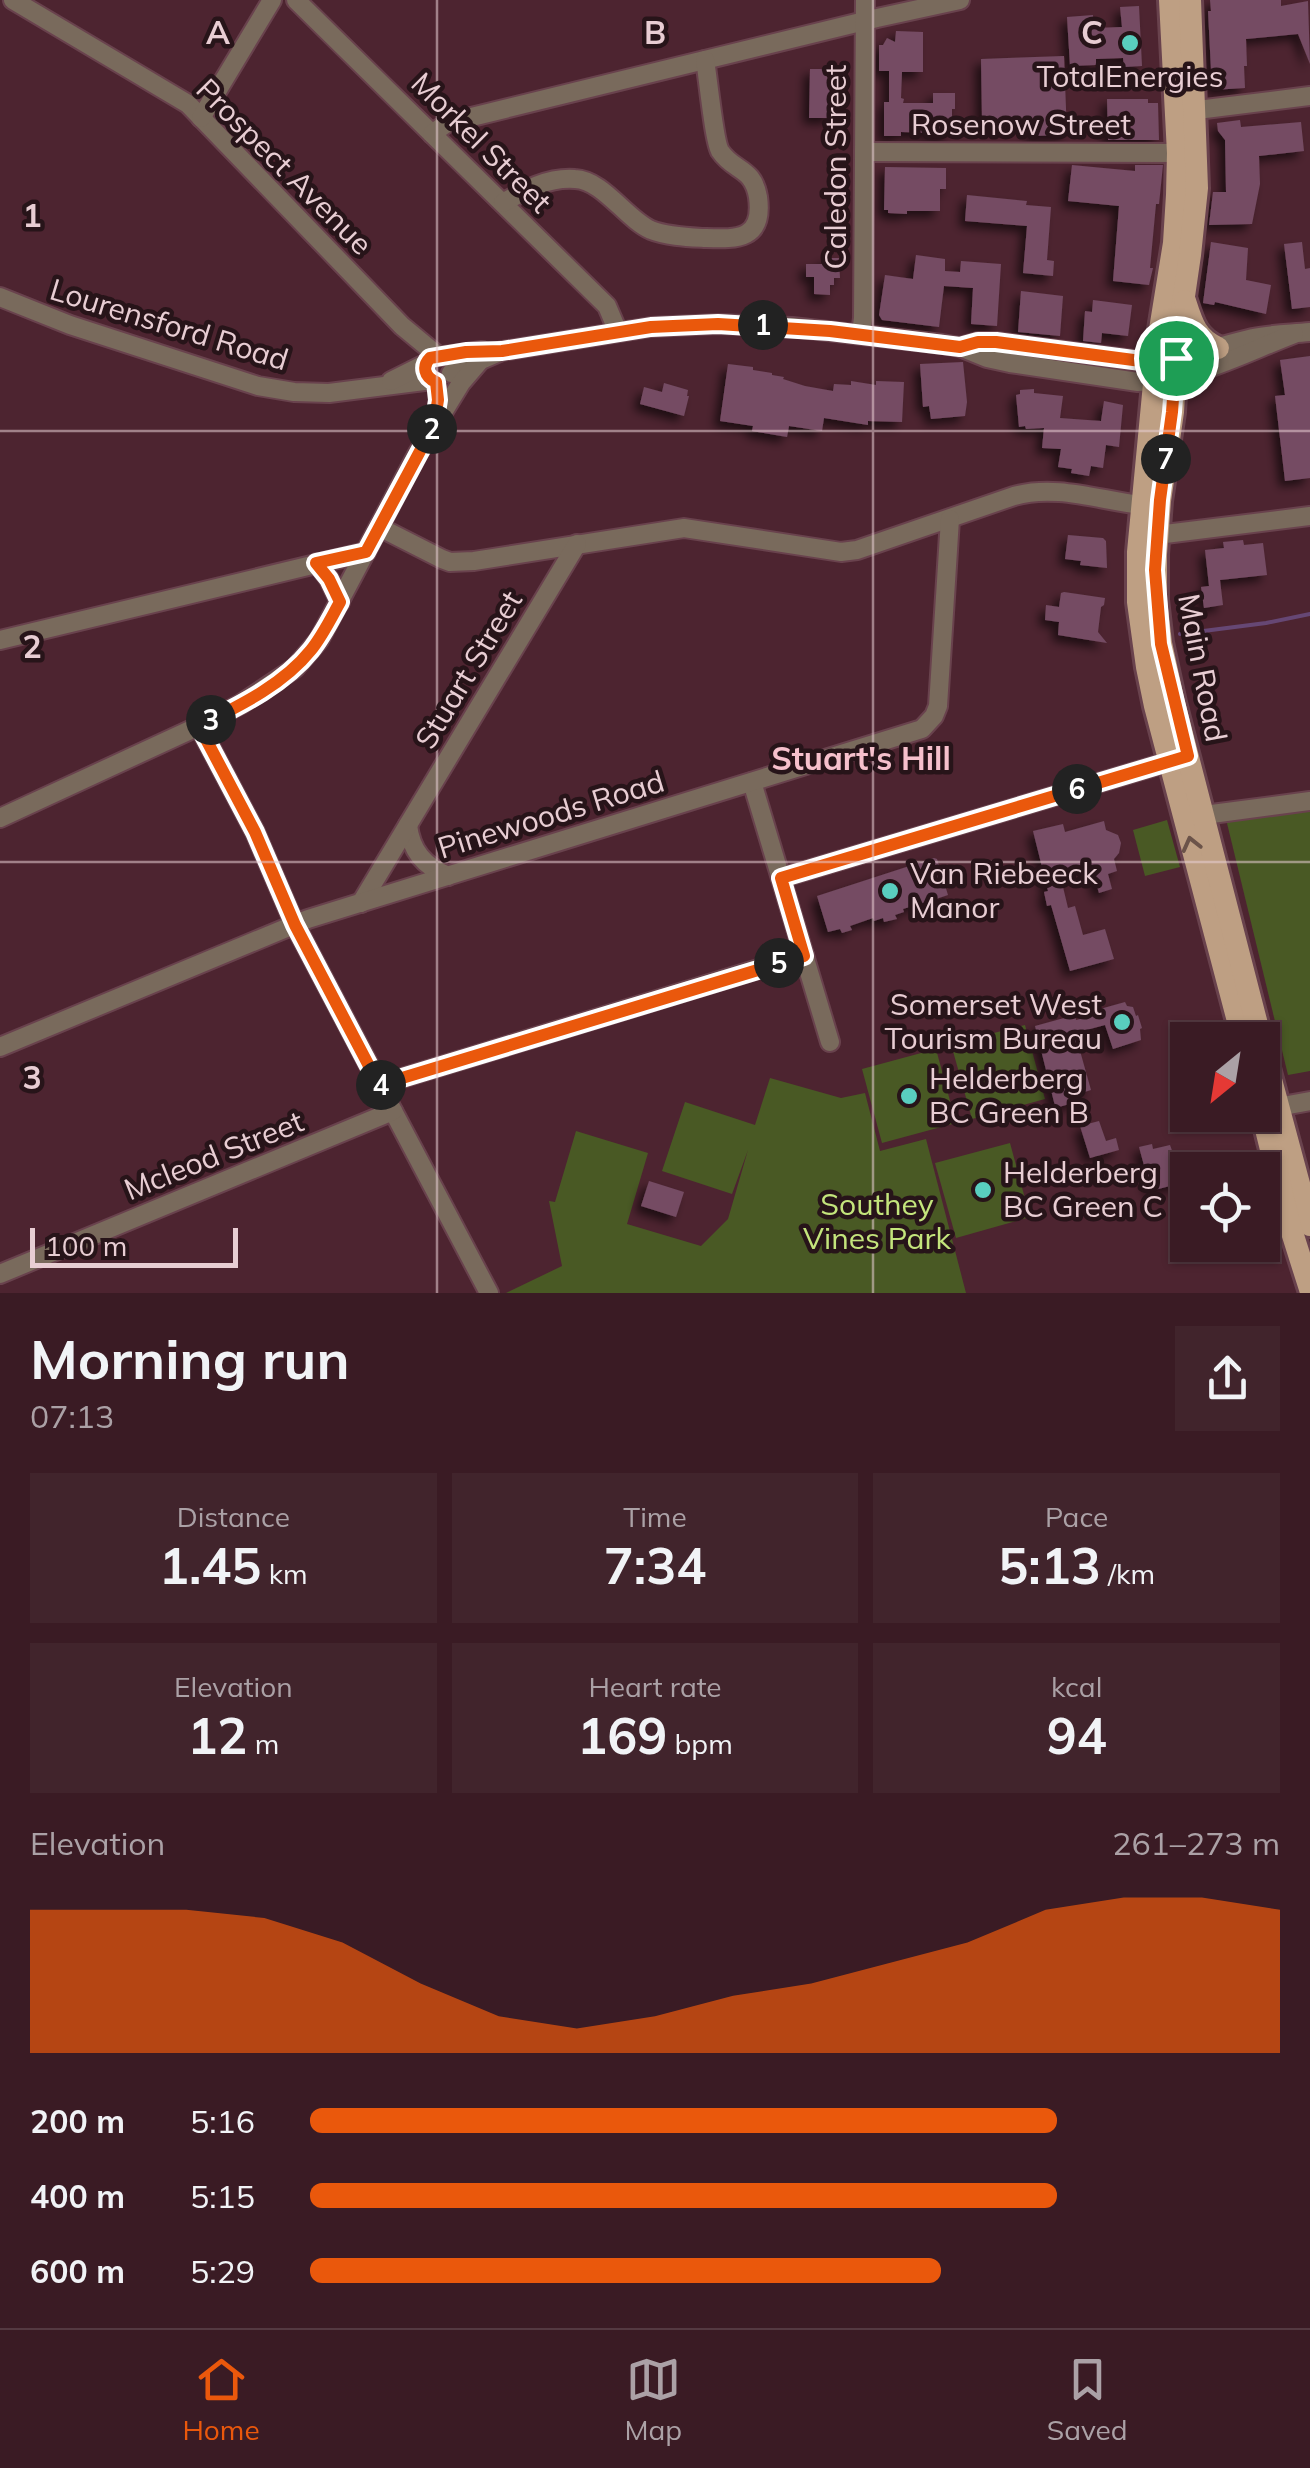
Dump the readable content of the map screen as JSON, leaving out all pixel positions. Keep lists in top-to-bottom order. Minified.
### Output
{"streets":{"main road":["Main Road"],"street":["Rosenow Street","Morkel Street","Prospect Avenue","Caledon Street","Lourensford Road","Stuart Street","Pinewoods Road","Mcleod Street"]},"crossings":[["Rosenow Street","Caledon Street"],["Rosenow Street","Main Road"],["Morkel Street","Lourensford Road"],["Prospect Avenue","Lourensford Road"],["Caledon Street","Lourensford Road"],["Lourensford Road","Main Road"],["Stuart Street","Pinewoods Road"]],"districts":["Stuart's Hill"],"parks":["Southey Vines Park"],"places":["TotalEnergies","Van Riebeeck Manor","Somerset West Tourism Bureau","Helderberg BC Green B","Helderberg BC Green C"],"scale_bar":"100 m","north":"bottom left","page":{"pins":["1","2","7","3","6","5","4"],"scale":"100 m","heading":["Morning run","07:13"],"stats":[["Distance","1.45 km"],["Time","7:34"],["Pace","5:13 /km"],["Elevation","12 m"],["Heart rate","169 bpm"],["kcal","94"]],"chart":["Elevation","261–273 m"],"list":[{"name":"200 m","note":"5:16"},{"name":"400 m","note":"5:15"},{"name":"600 m","note":"5:29"}],"tabs":["Home","Map","Saved"]},"grid":{"columns":["A","B","C"],"rows":["1","2","3"]}}
